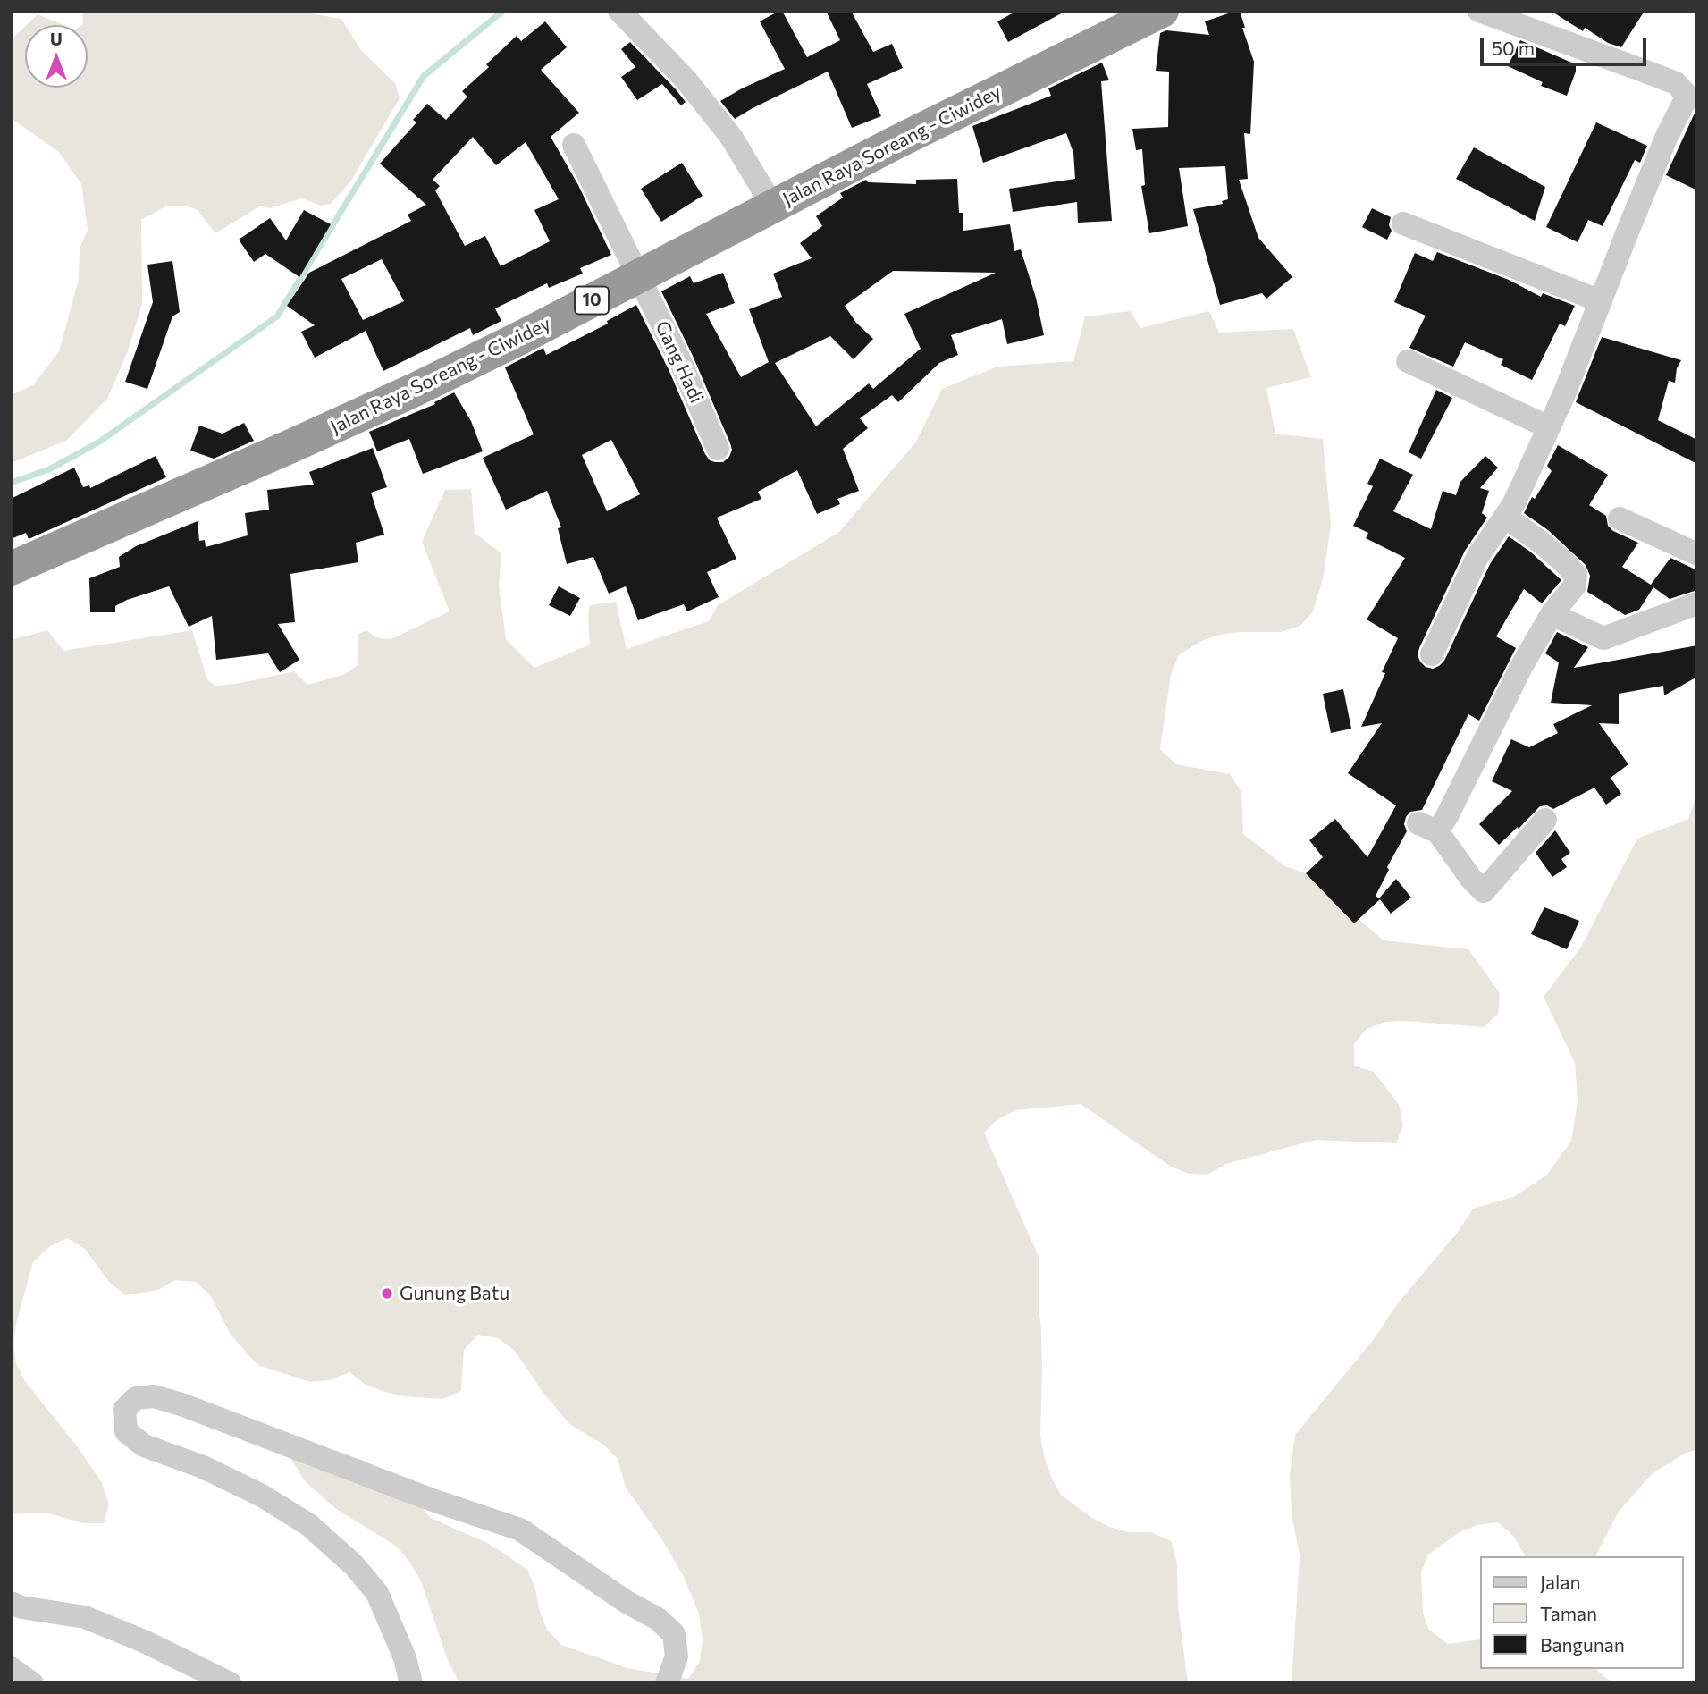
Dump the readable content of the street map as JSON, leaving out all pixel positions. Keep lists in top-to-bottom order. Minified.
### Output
{"streets":{"highway":["Jalan Raya Soreang - Ciwidey","10"],"street":["Gang Hadi"]},"crossings":[["Jalan Raya Soreang - Ciwidey","Gang Hadi"]],"places":["Gunung Batu"],"legend":["Jalan","Taman","Bangunan"],"scale_bar":"50 m","north":"top"}
